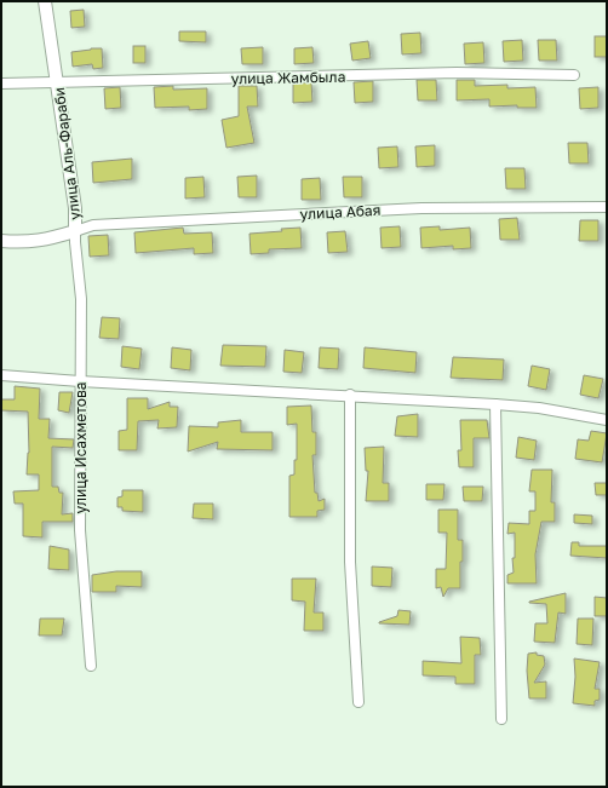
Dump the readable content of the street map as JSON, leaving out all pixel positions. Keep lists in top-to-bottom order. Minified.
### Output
{"streets":{"street":["улица Жамбыла","улица Аль-Фараби","улица Абая","улица Исахметова"]},"crossings":[["улица Жамбыла","улица Аль-Фараби"],["улица Аль-Фараби","улица Абая"],["улица Аль-Фараби","улица Исахметова"],["улица Абая","улица Исахметова"]]}
